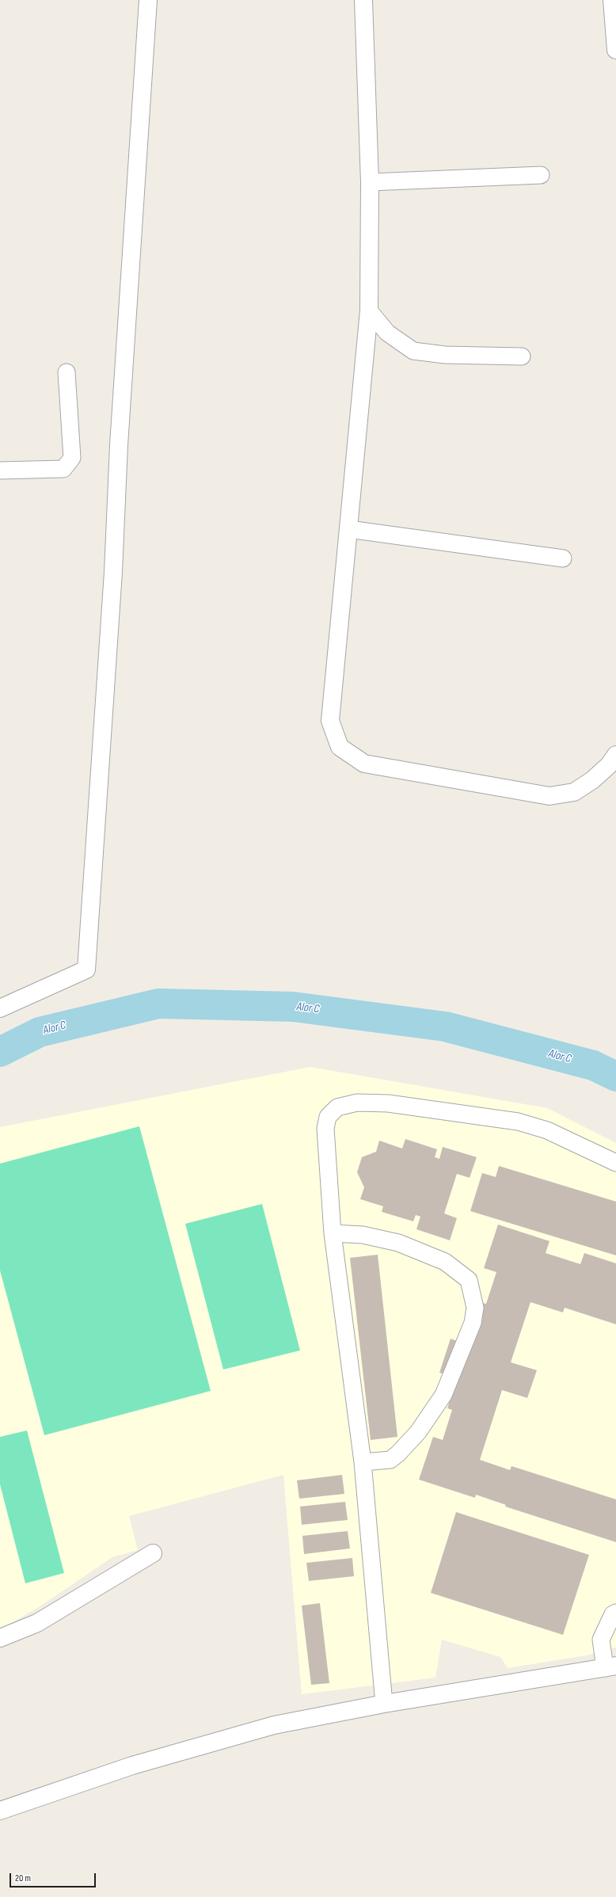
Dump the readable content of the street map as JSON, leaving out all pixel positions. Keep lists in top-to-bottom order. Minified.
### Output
{"water":["Alor C"],"scale_bar":"20 m"}
